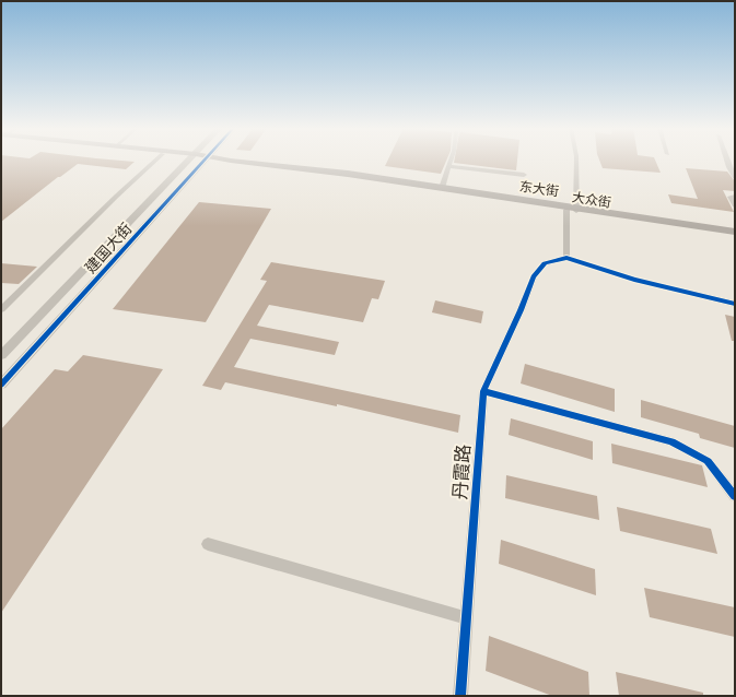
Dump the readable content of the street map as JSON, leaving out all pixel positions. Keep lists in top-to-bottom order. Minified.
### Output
{"streets":{"main road":["东大街","大众街"],"street":["建国大街","丹霞路"]},"crossings":[["东大街","大众街"]]}
